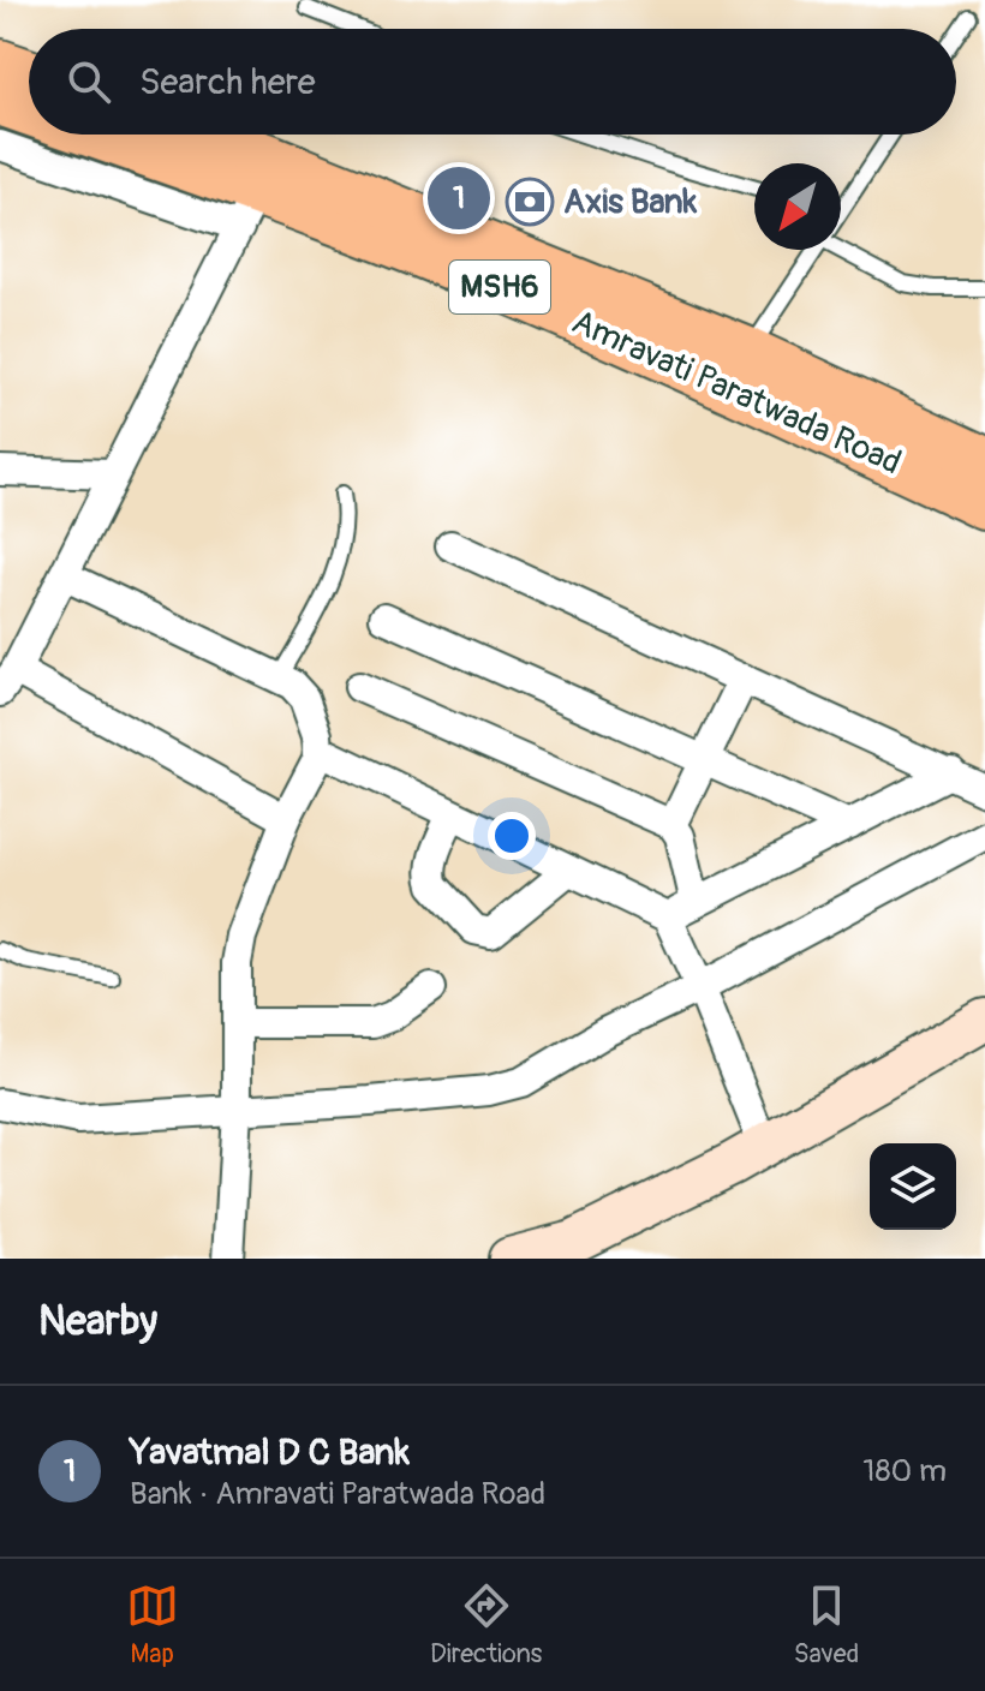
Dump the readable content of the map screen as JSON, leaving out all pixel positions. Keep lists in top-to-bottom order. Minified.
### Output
{"streets":{"main road":["MSH6","Amravati Paratwada Road"]},"places":{"bank":["Axis Bank"]},"north":"bottom left","page":{"search":"Search here","pins":"1","heading":"Nearby","list":[{"mark":"1","name":"Yavatmal D C Bank","note":"Bank · Amravati Paratwada Road","value":"180 m"}],"nav":["Map","Directions","Saved"]}}
